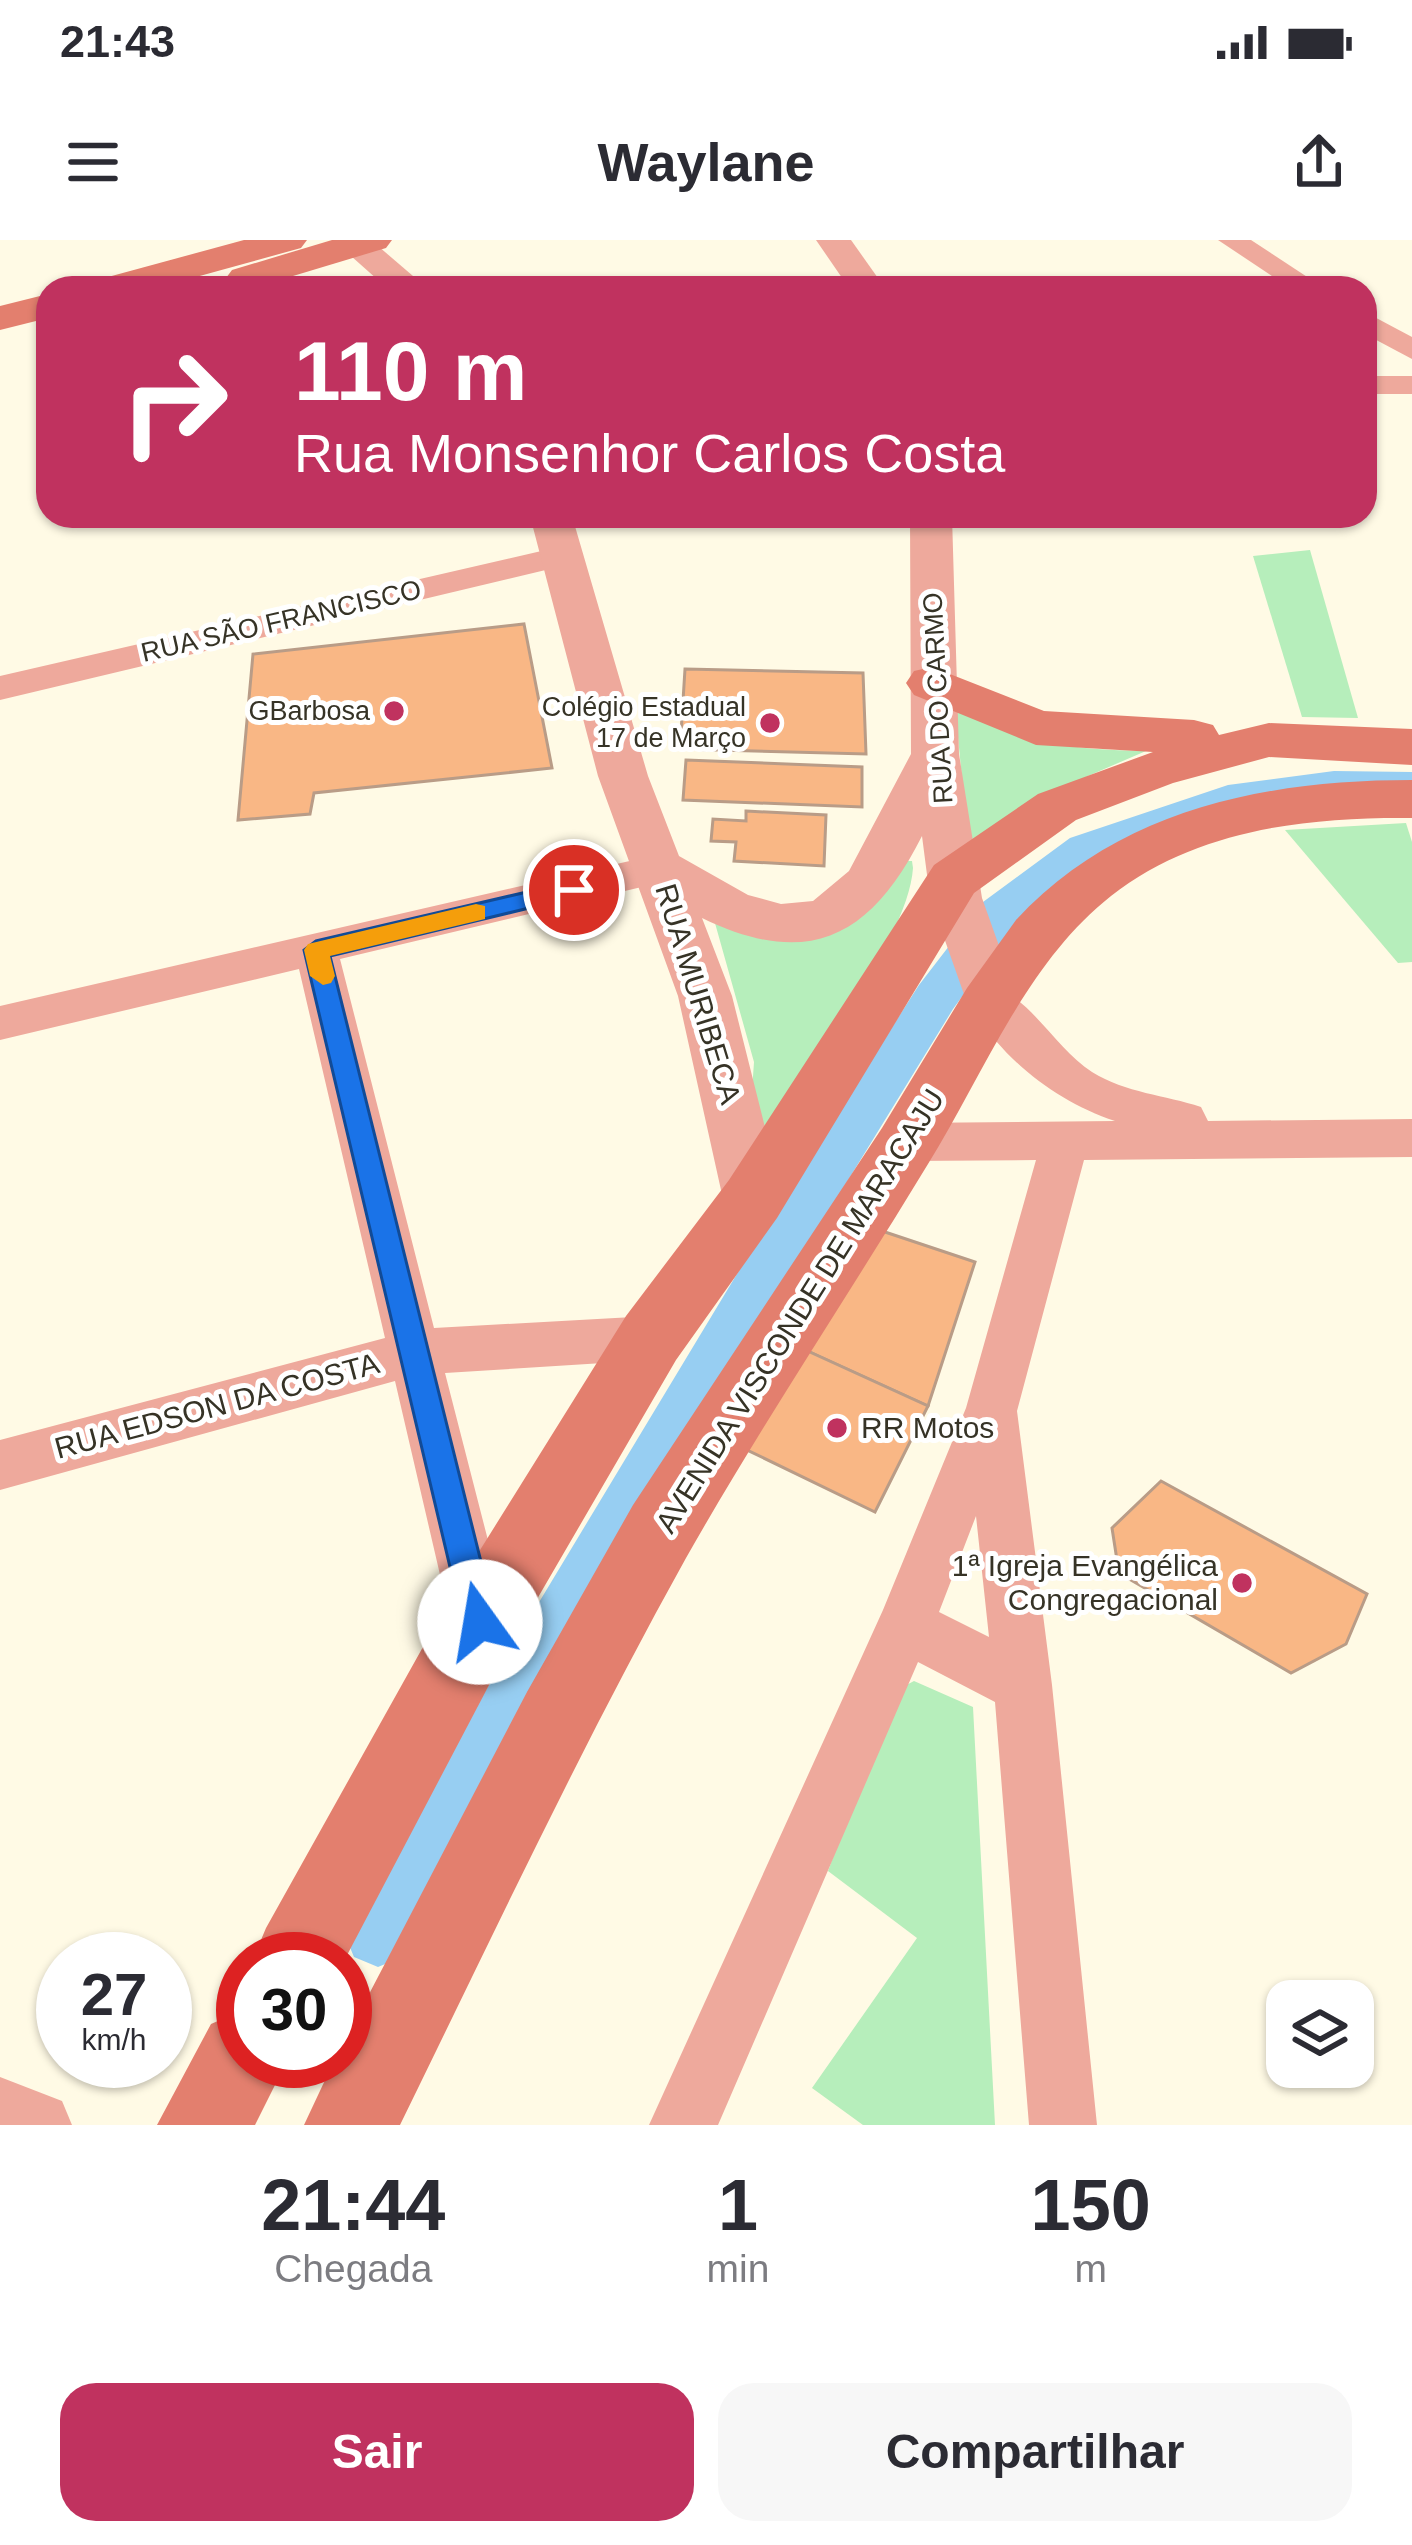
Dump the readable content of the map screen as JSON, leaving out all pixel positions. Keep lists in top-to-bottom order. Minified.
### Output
{"streets":{"main road":["AVENIDA VISCONDE DE MARACAJU"],"street":["RUA SÃO FRANCISCO","RUA DO CARMO","RUA MURIBECA","RUA EDSON DA COSTA"]},"crossings":[["RUA SÃO FRANCISCO","RUA MURIBECA"],["RUA DO CARMO","AVENIDA VISCONDE DE MARACAJU"]],"places":["GBarbosa","Colégio Estadual 17 de Março","RR Motos","1ª Igreja Evangélica Congregacional"],"page":{"status":"21:43","header":"Waylane","turn":["110 m","Rua Monsenhor Carlos Costa"],"speed":"27 km/h","limit":"30","eta":["21:44","Chegada","1","min","150","m"],"buttons":["Sair","Compartilhar"]}}
